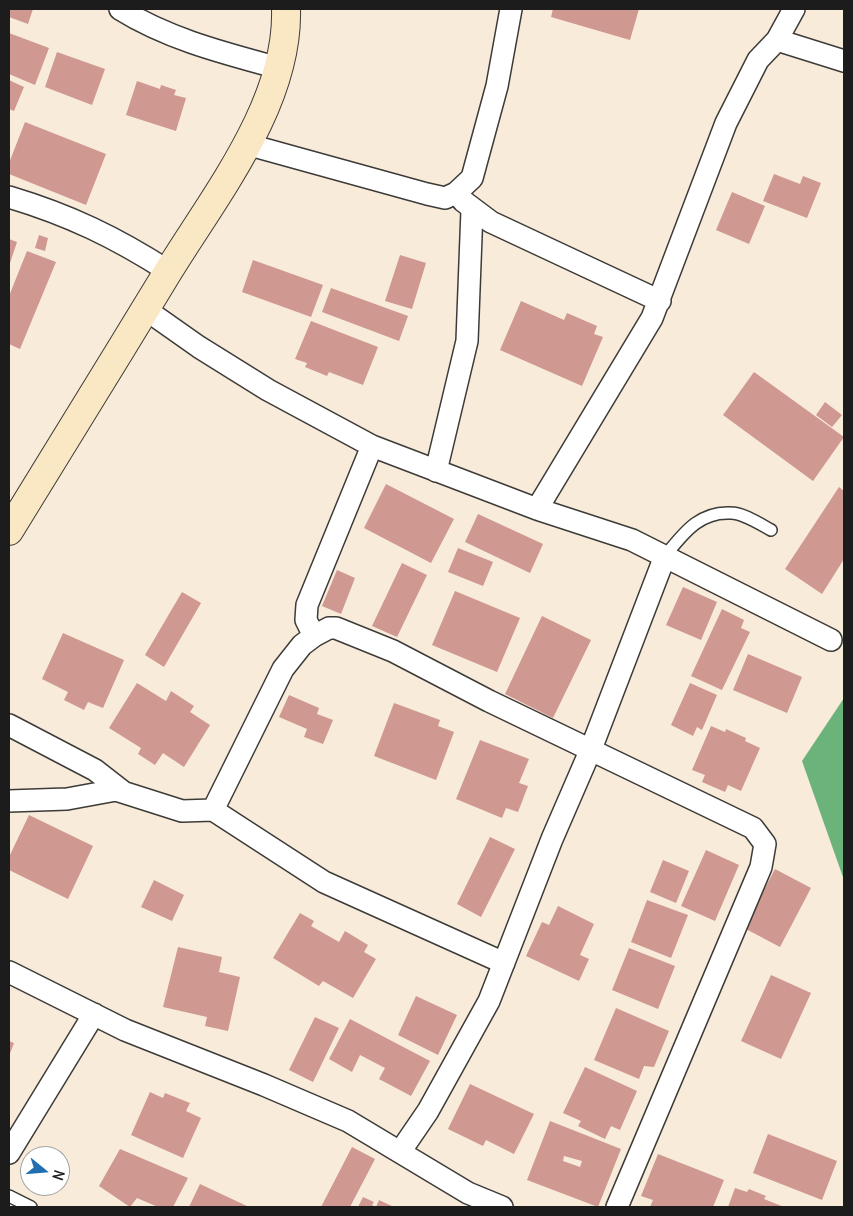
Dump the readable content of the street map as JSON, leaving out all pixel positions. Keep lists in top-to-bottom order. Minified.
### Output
{"north":"right"}
